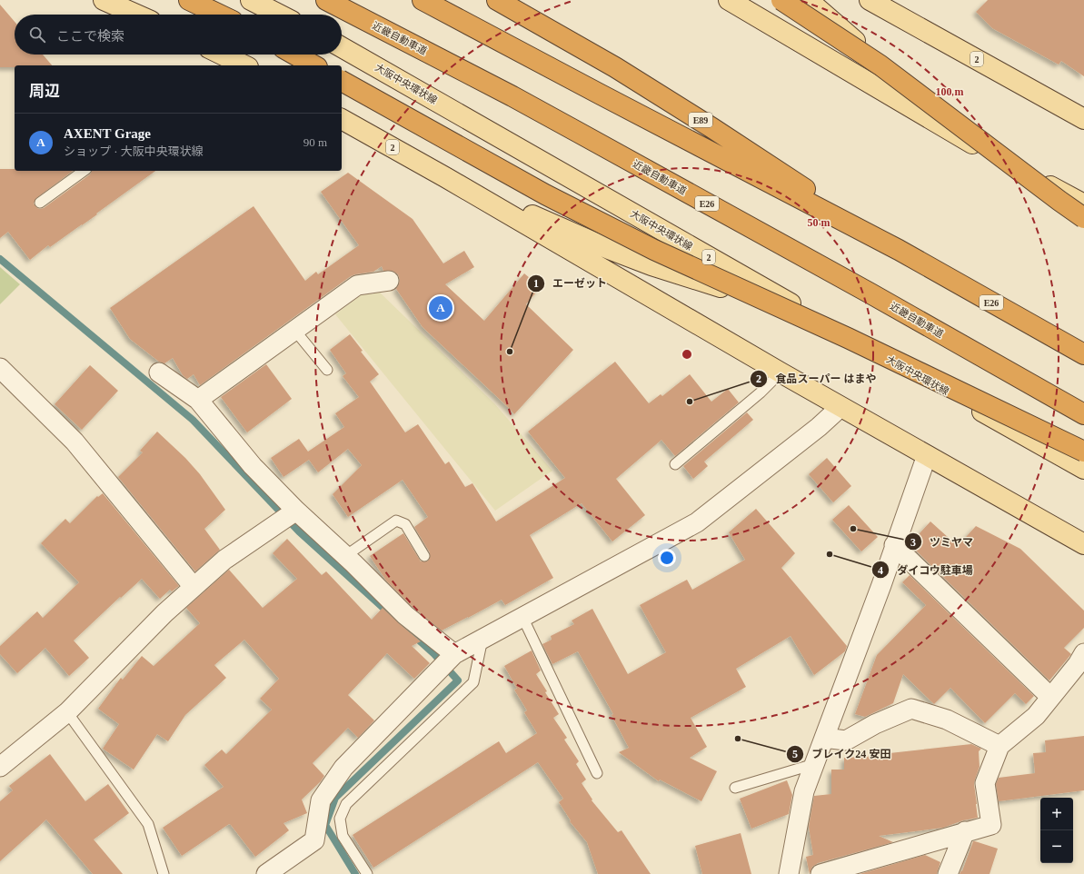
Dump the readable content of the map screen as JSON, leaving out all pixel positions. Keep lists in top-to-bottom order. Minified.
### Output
{"streets":{"highway":["近畿自動車道","E89","E26"],"main road":["2","大阪中央環状線"]},"crossings":[["2","大阪中央環状線"],["E89","E26"]],"places":["エーゼット","食品スーパー はまや","ツミヤマ","ダイコウ駐車場","ブレイク24 安田"],"page":{"search":"ここで検索","heading":"周辺","list":[{"mark":"A","name":"AXENT Grage","note":"ショップ · 大阪中央環状線","value":"90 m"}],"pins":"A","map_buttons":["+","−"]},"rings":["100 m","50 m"]}
